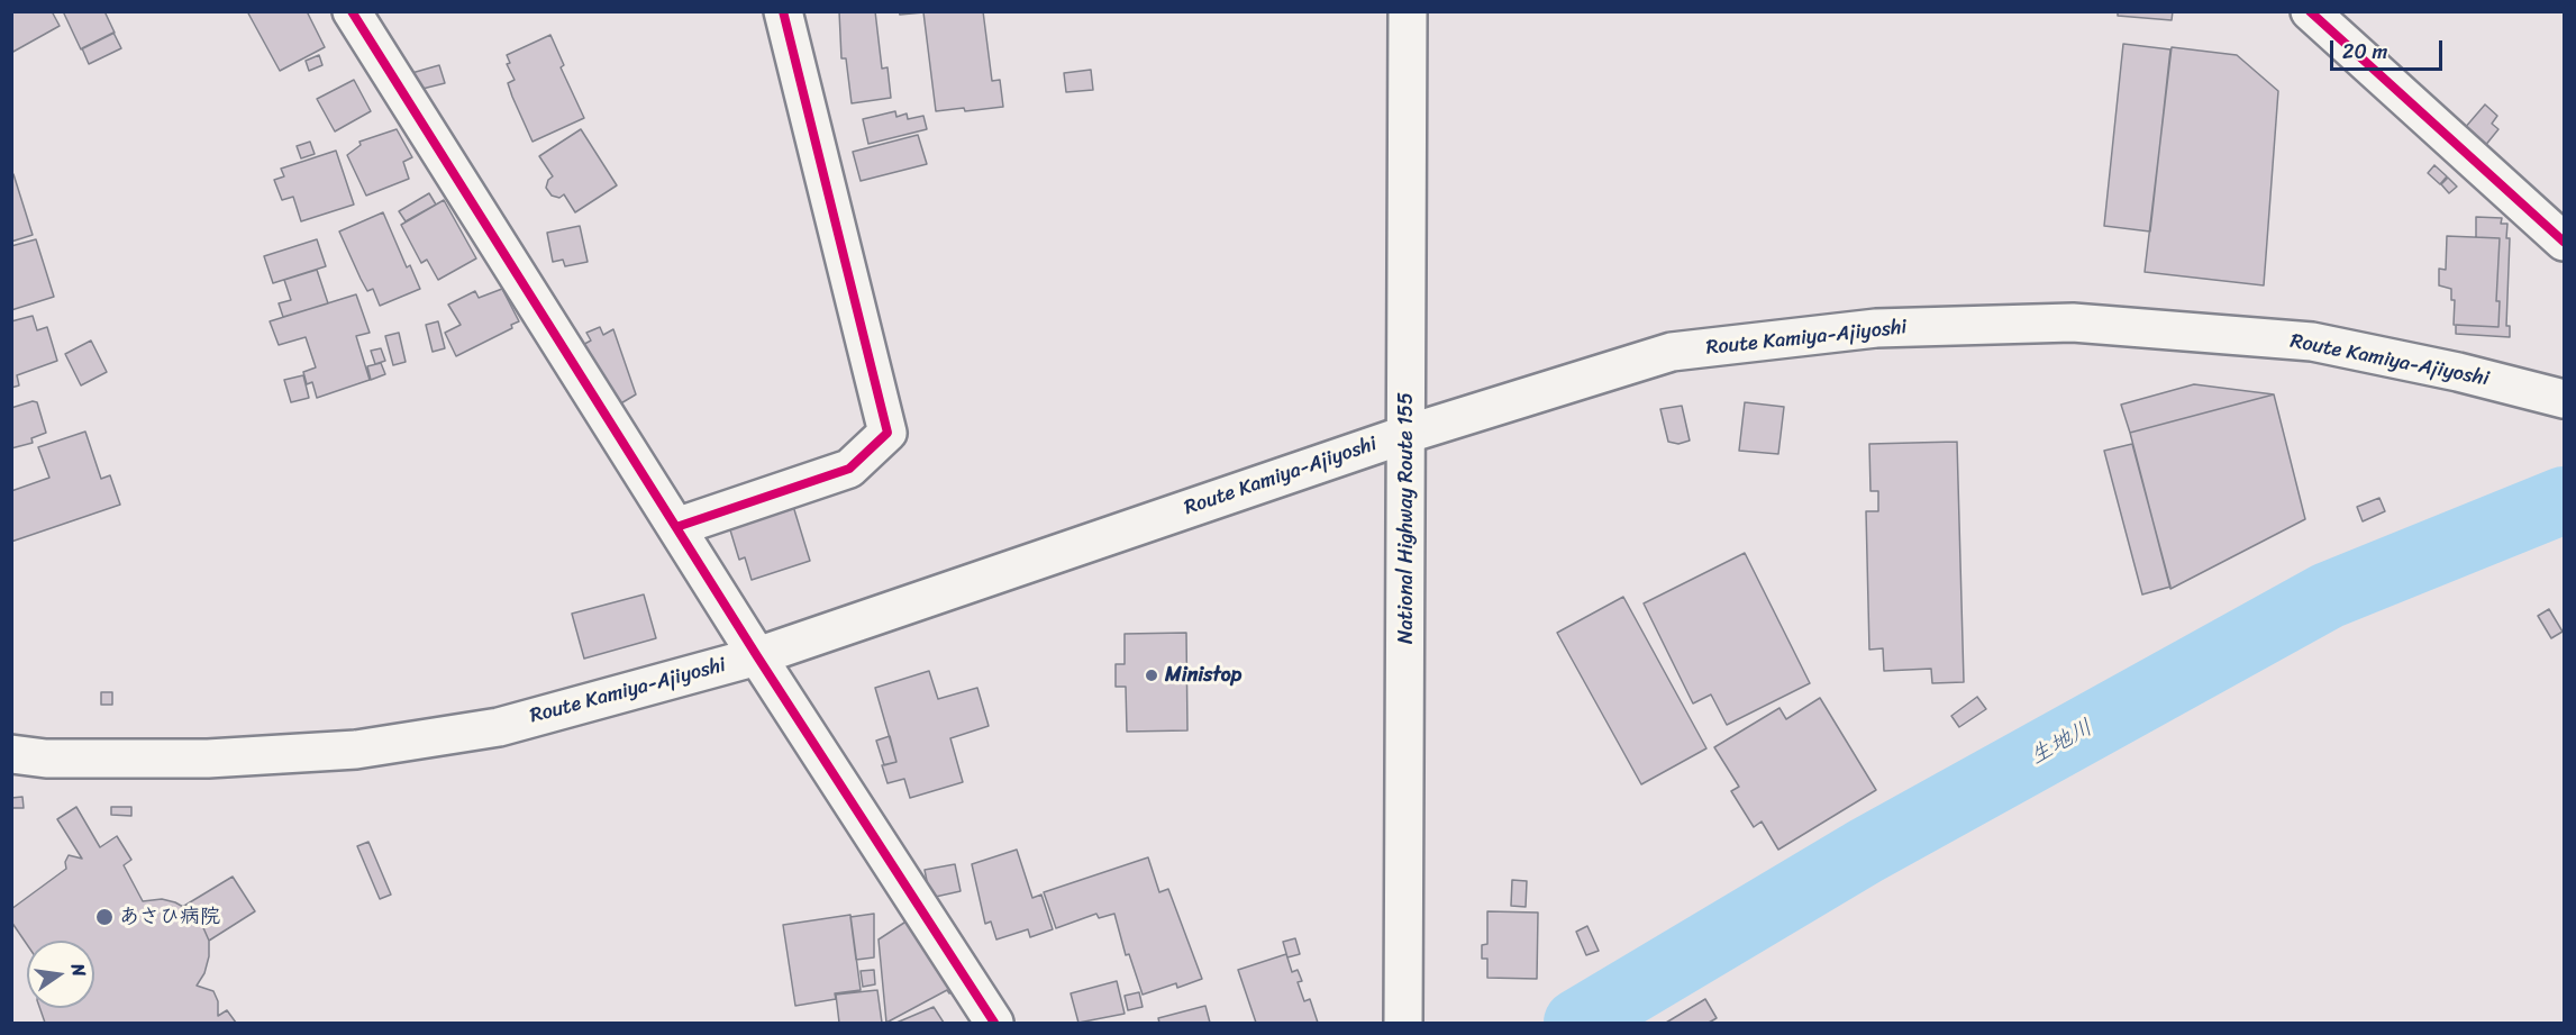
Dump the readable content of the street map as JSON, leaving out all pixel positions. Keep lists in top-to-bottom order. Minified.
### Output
{"streets":{"main road":["Route Kamiya-Ajiyoshi","National Highway Route 155"]},"crossings":[["Route Kamiya-Ajiyoshi","National Highway Route 155"]],"water":["生地川"],"places":["Ministop","あさひ病院"],"scale_bar":"20 m","north":"right"}
